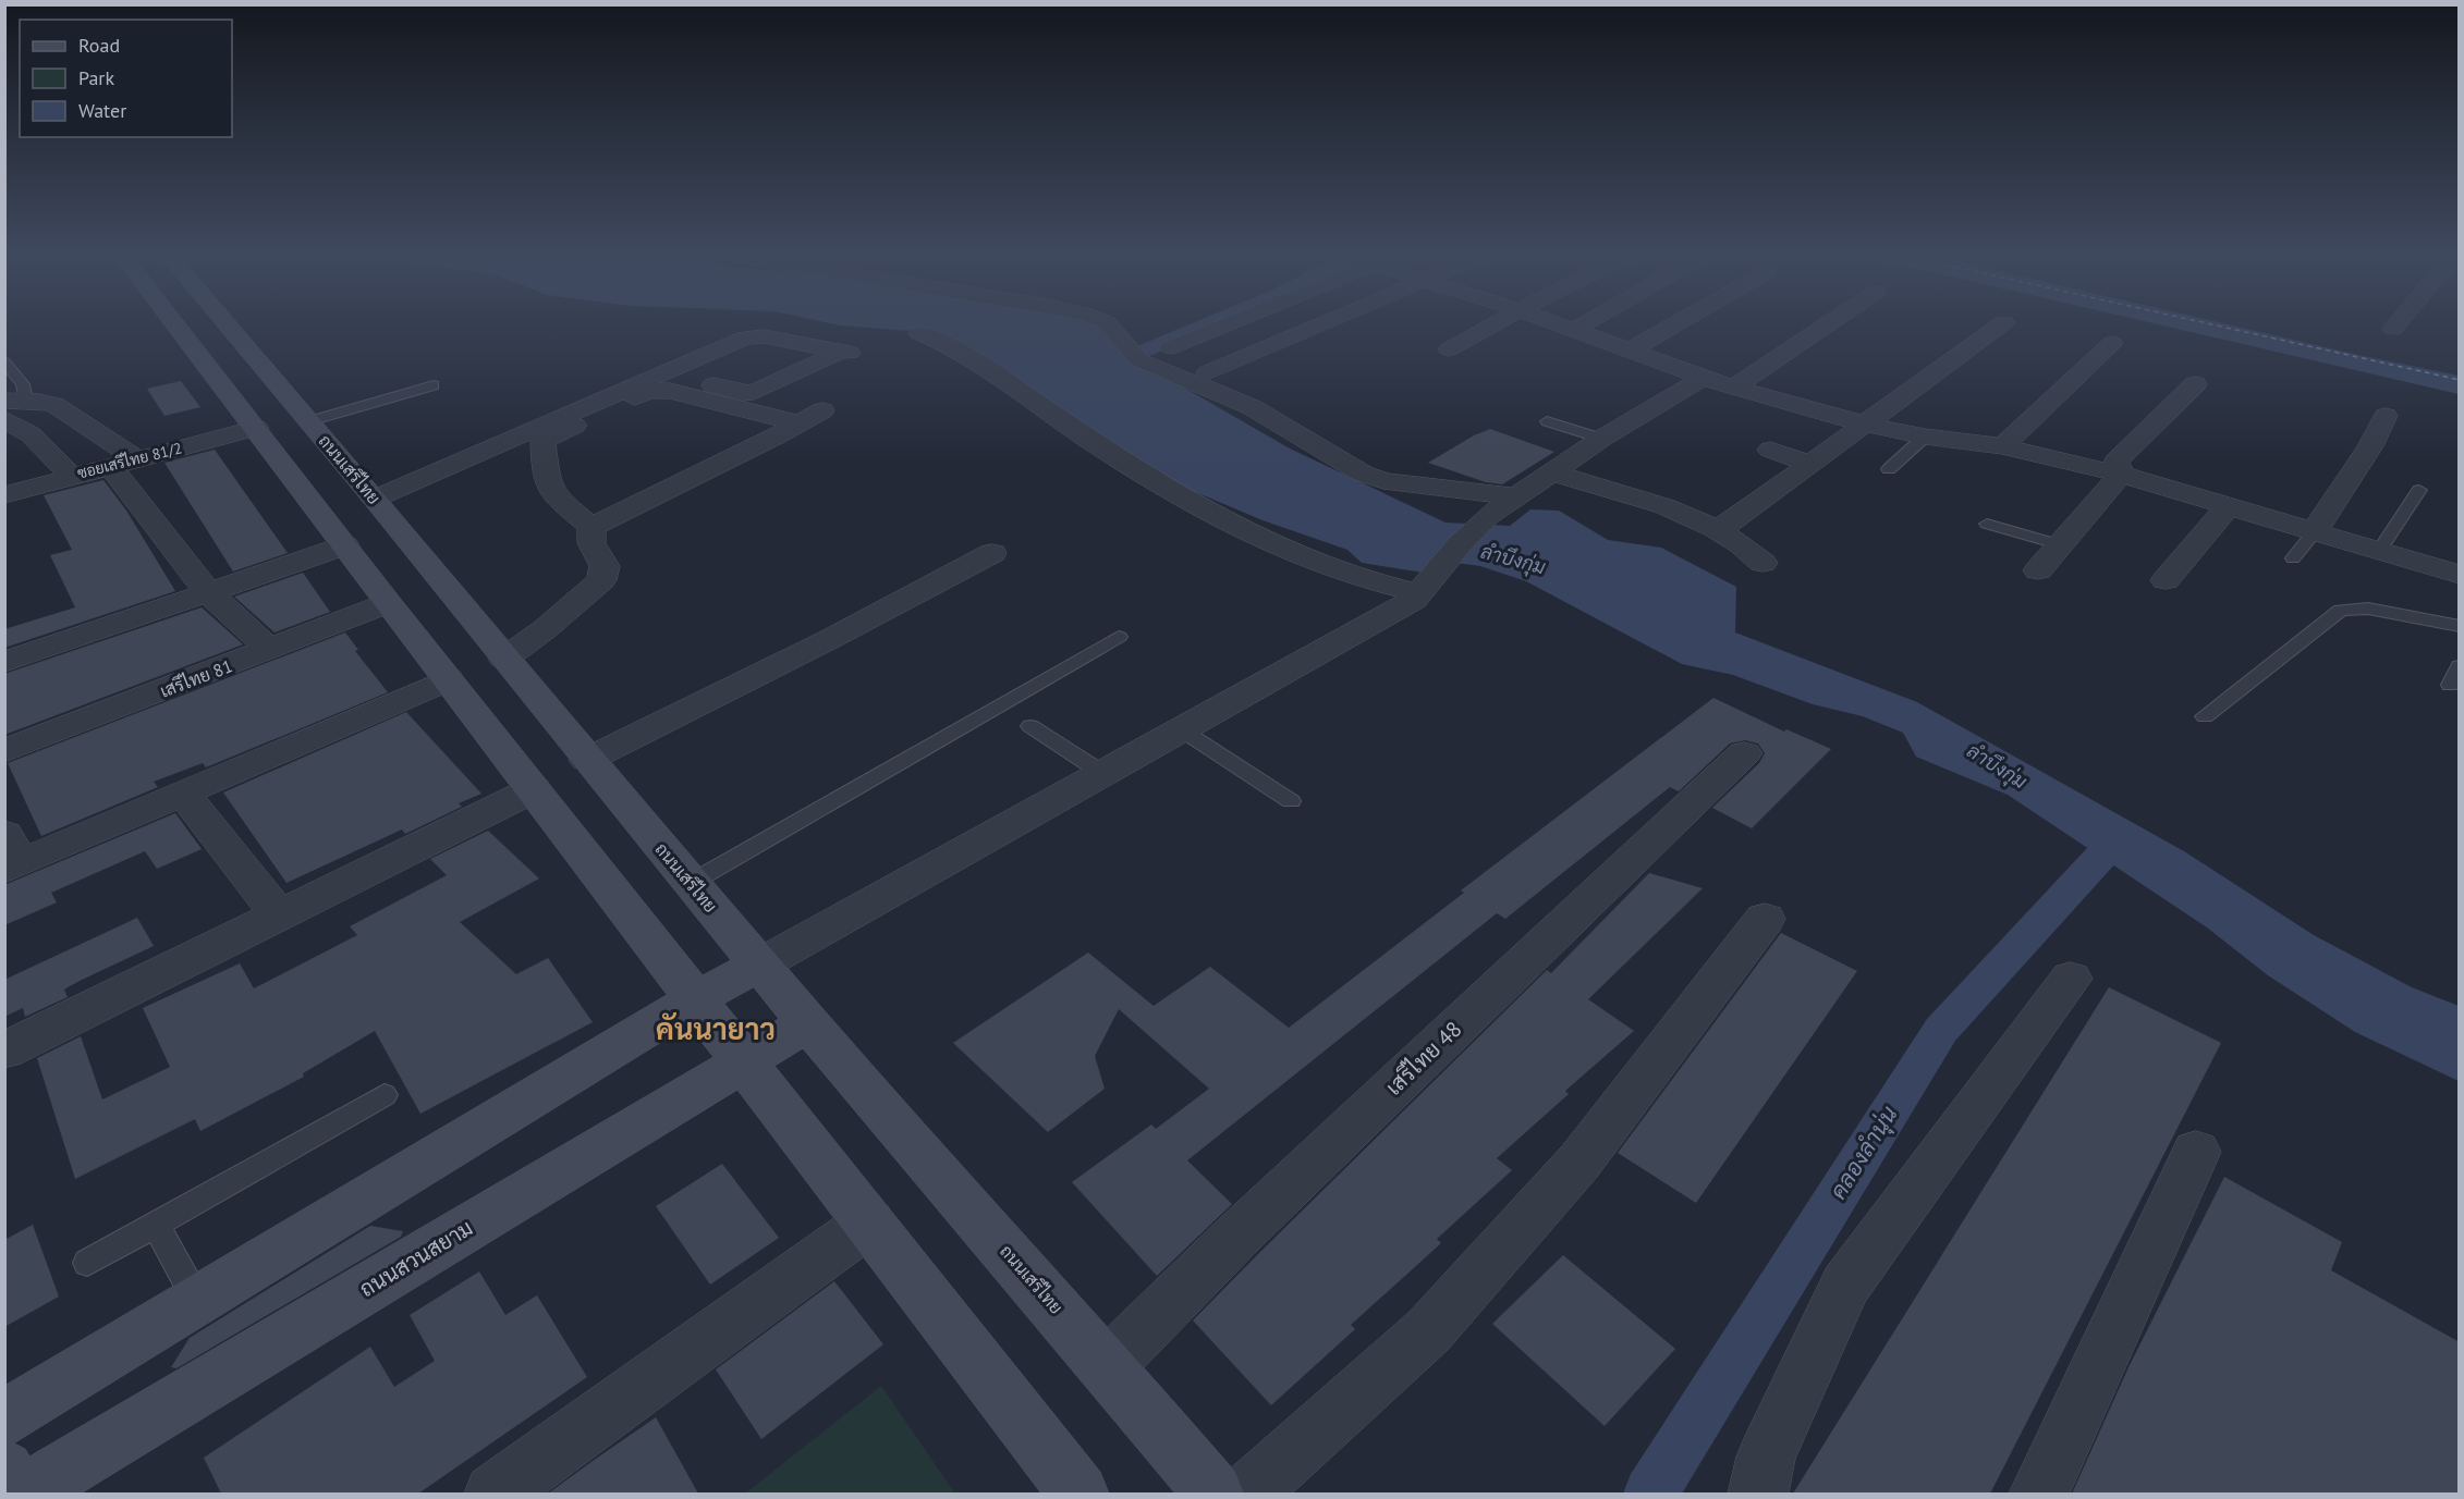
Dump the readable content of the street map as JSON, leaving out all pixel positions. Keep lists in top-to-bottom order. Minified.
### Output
{"streets":{"main road":["ถนนเสรีไทย","ถนนสวนสยาม"],"street":["ซอยเสรีไทย 81/2","เสรีไทย 81","เสรีไทย 48"]},"crossings":[["ถนนเสรีไทย","เสรีไทย 48"],["ถนนเสรีไทย","ถนนสวนสยาม"]],"districts":["คันนายาว"],"water":["ลำบึงกุ่ม","คลองลำนุ่น"],"legend":["Road","Park","Water"]}
